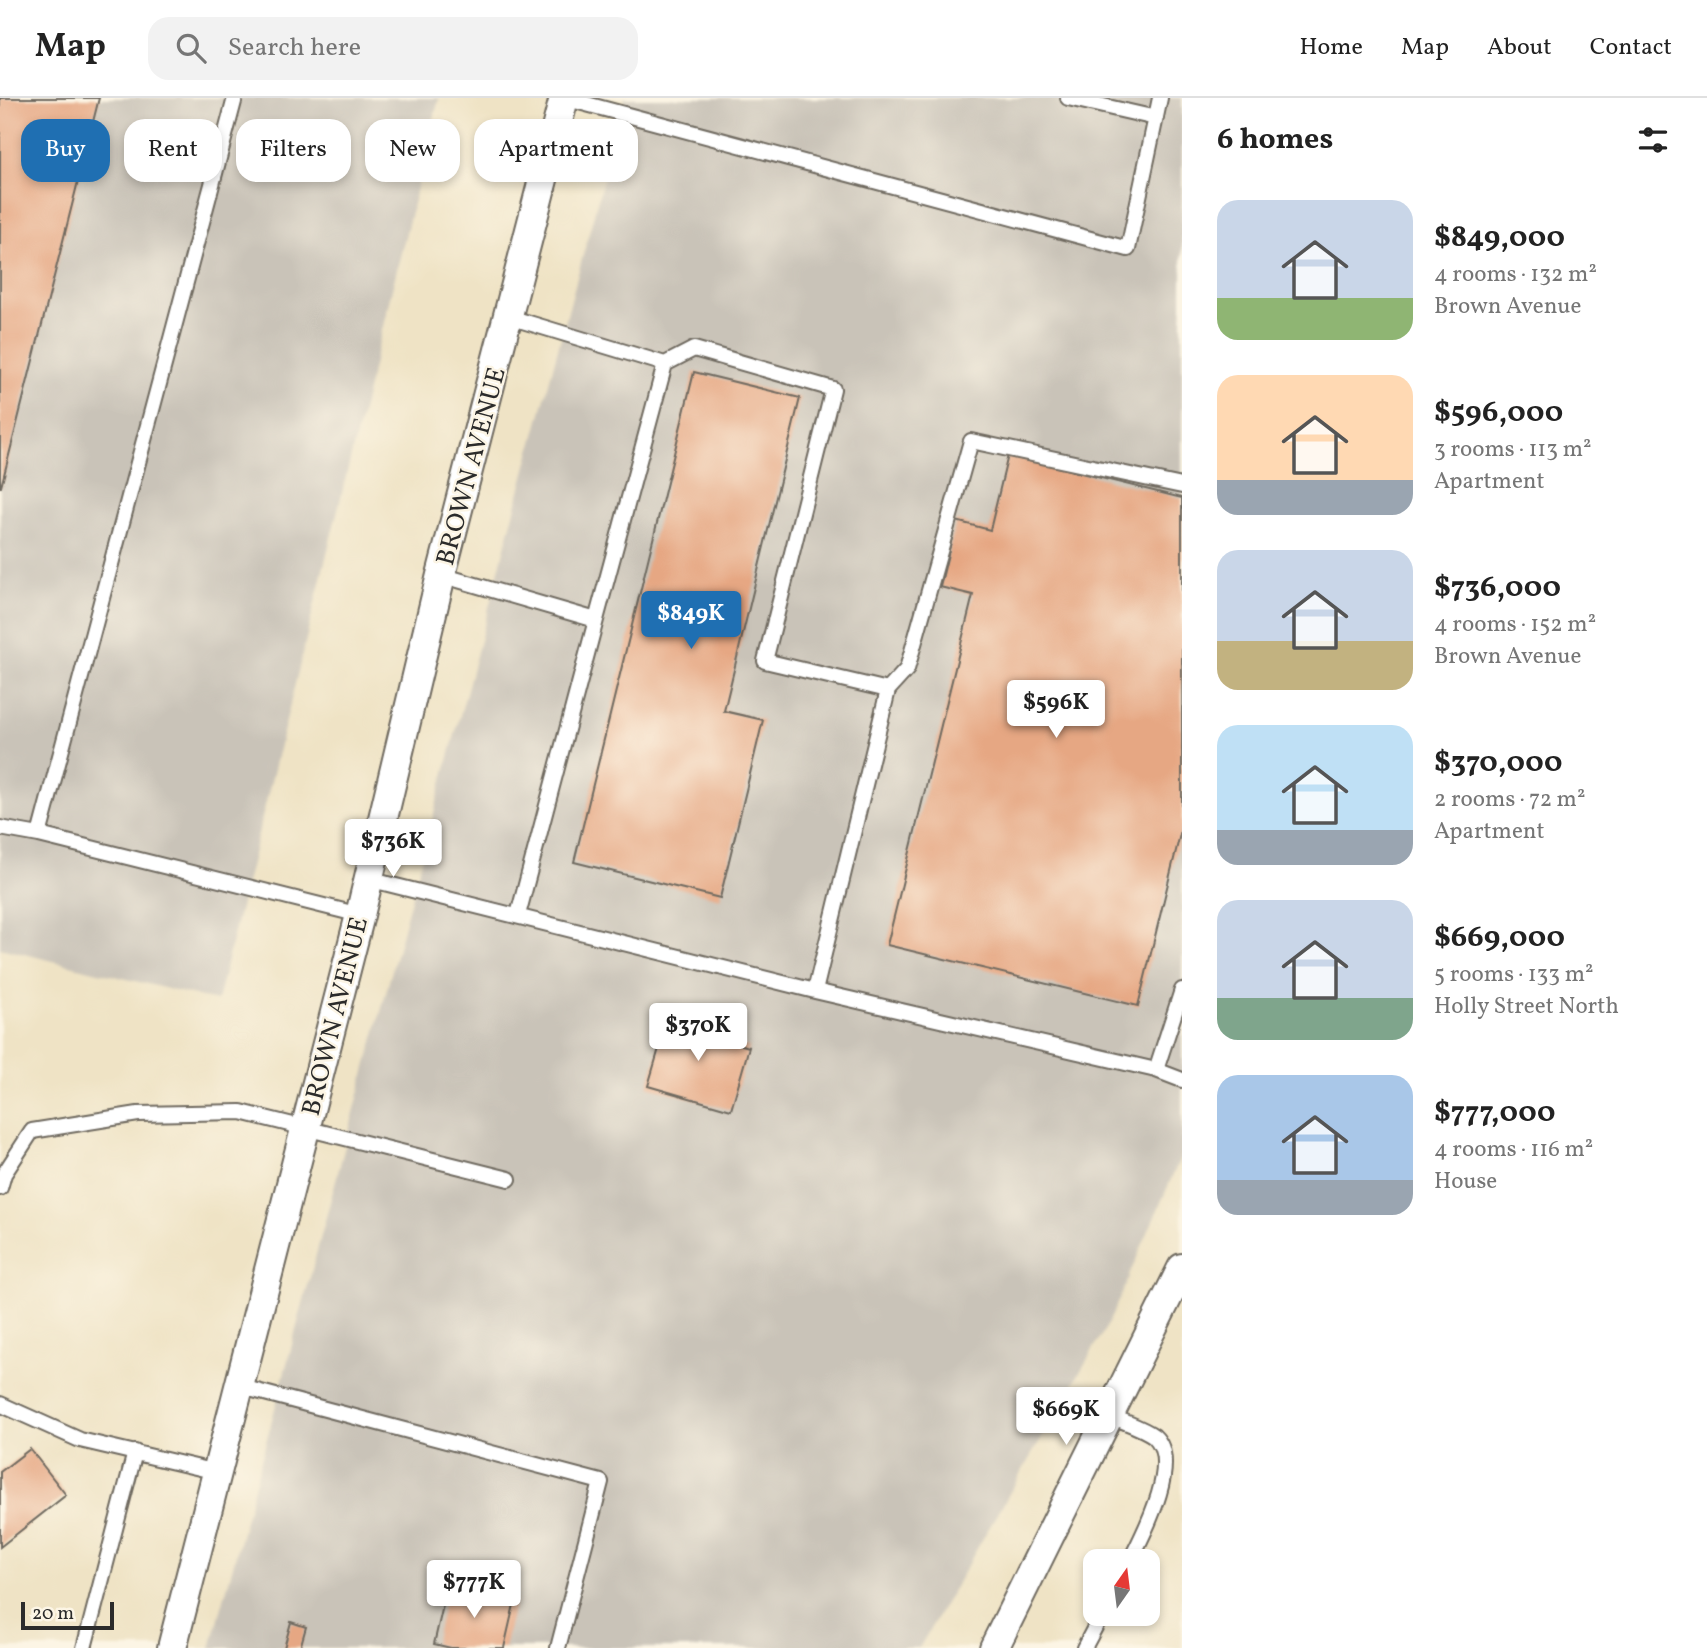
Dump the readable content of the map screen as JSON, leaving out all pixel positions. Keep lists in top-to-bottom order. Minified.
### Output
{"streets":{"street":["BROWN AVENUE"]},"scale_bar":"20 m","north":"top","page":{"header":"Map","search":"Search here","nav":["Home","Map","About","Contact"],"heading":"6 homes","chip":["Buy","Rent","Filters","New","Apartment"],"list":[{"name":"$849,000","note":"4 rooms · 132 m² · Brown Avenue"},{"name":"$596,000","note":"3 rooms · 113 m² · Apartment"},{"name":"$736,000","note":"4 rooms · 152 m² · Brown Avenue"},{"name":"$370,000","note":"2 rooms · 72 m² · Apartment"},{"name":"$669,000","note":"5 rooms · 133 m² · Holly Street North"},{"name":"$777,000","note":"4 rooms · 116 m² · House"}],"price":["$849K","$596K","$736K","$370K","$669K","$777K"],"scale":"20 m"}}
